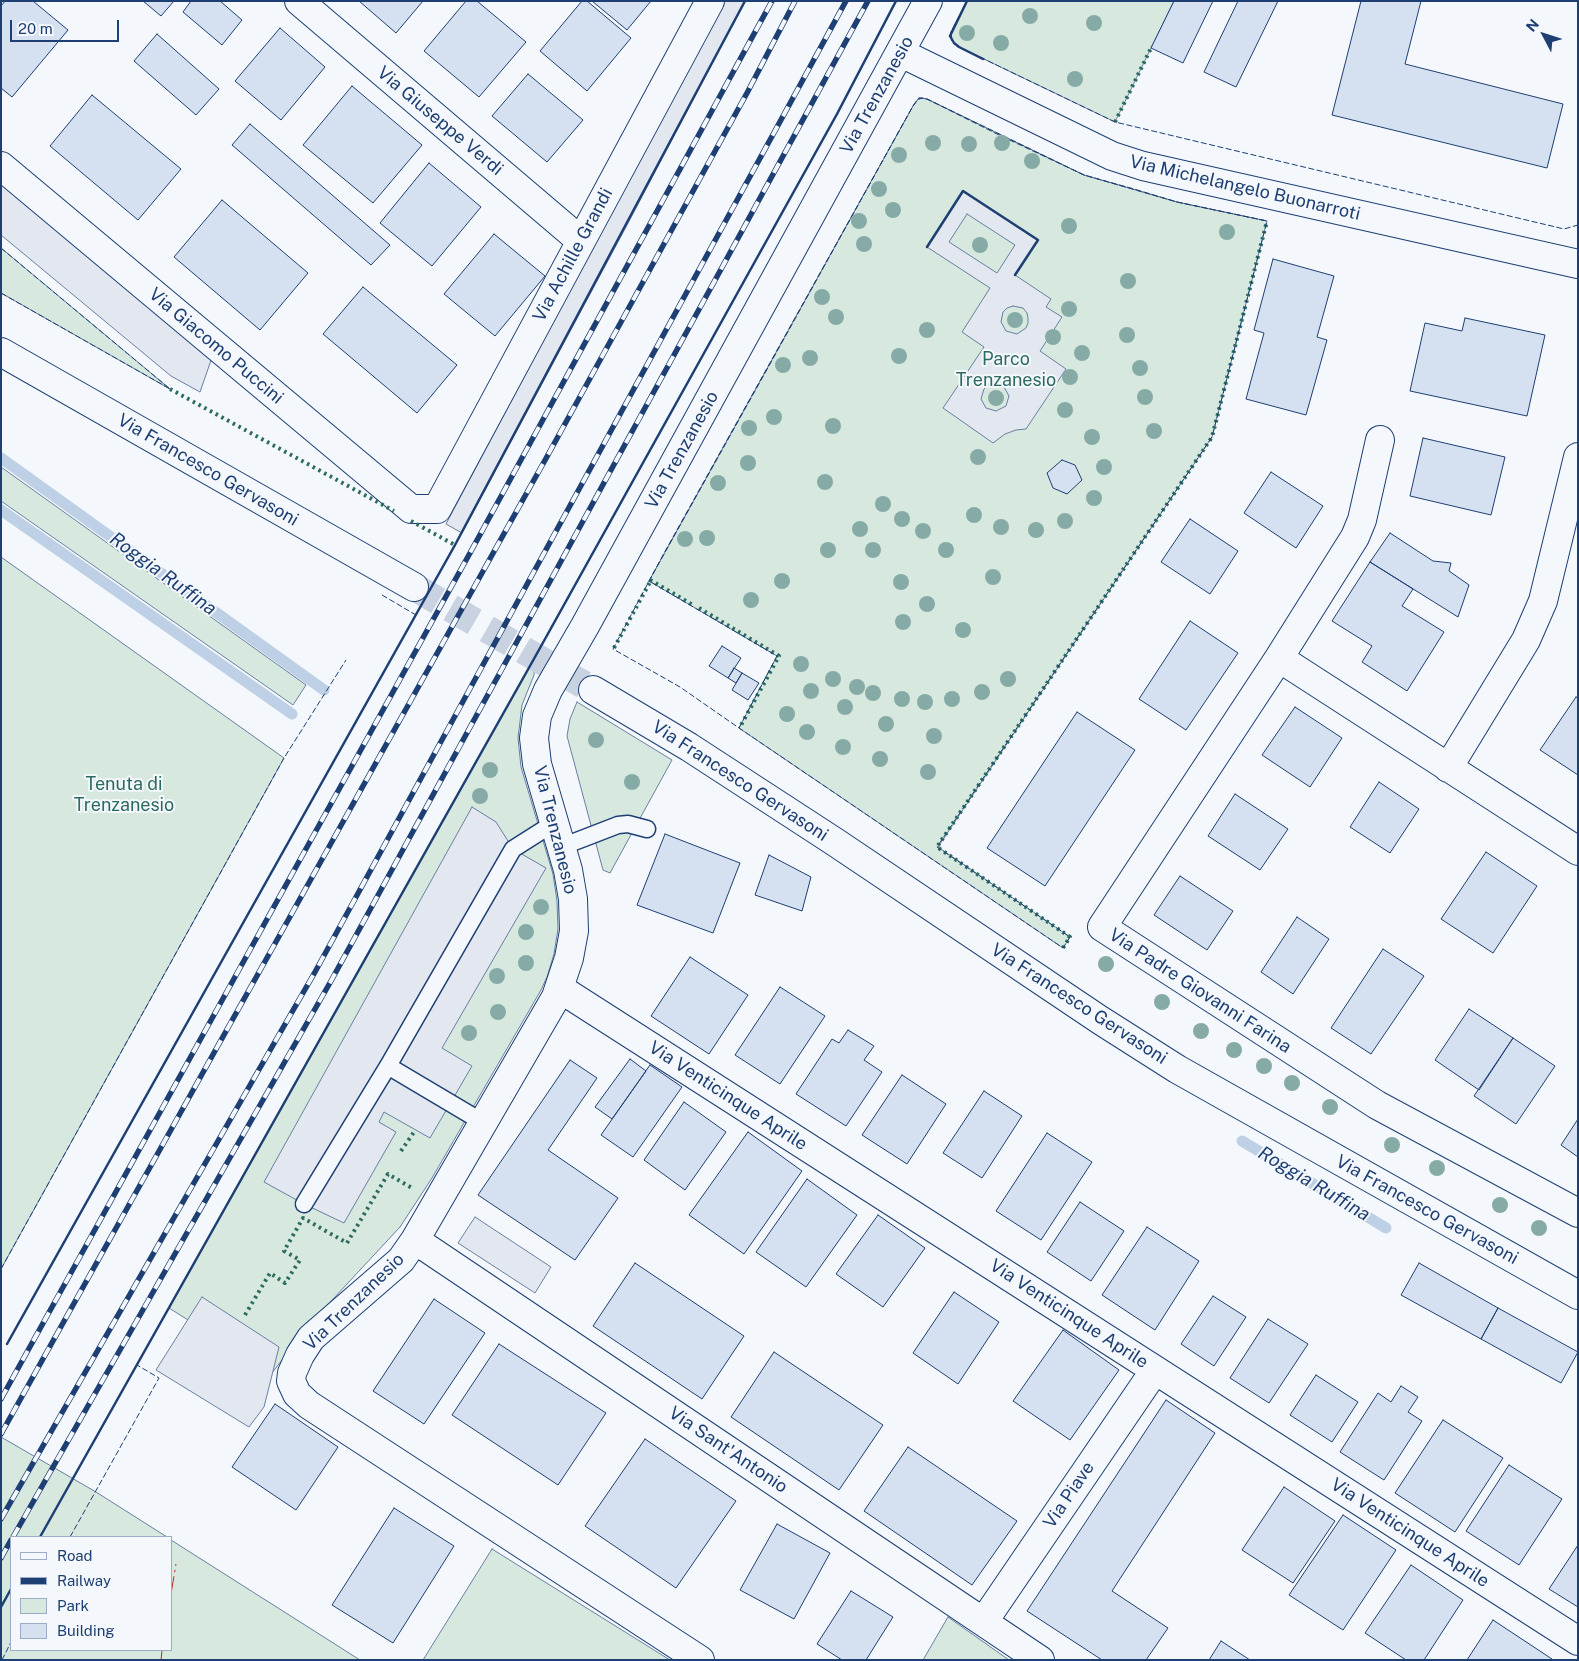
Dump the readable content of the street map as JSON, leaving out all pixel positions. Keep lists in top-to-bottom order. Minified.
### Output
{"streets":{"street":["Via Trenzanesio","Via Giuseppe Verdi","Via Michelangelo Buonarroti","Via Achille Grandi","Via Giacomo Puccini","Via Francesco Gervasoni","Via Padre Giovanni Farina","Via Venticinque Aprile","Via Sant'Antonio","Via Piave"]},"crossings":[["Via Trenzanesio","Via Michelangelo Buonarroti"],["Via Trenzanesio","Via Venticinque Aprile"],["Via Trenzanesio","Via Sant'Antonio"],["Via Giuseppe Verdi","Via Achille Grandi"],["Via Achille Grandi","Via Giacomo Puccini"],["Via Venticinque Aprile","Via Piave"],["Via Sant'Antonio","Via Piave"]],"water":["Roggia Ruffina"],"parks":["Parco Trenzanesio","Tenuta di Trenzanesio"],"legend":["Road","Railway","Park","Building"],"scale_bar":"20 m","north":"top left"}
